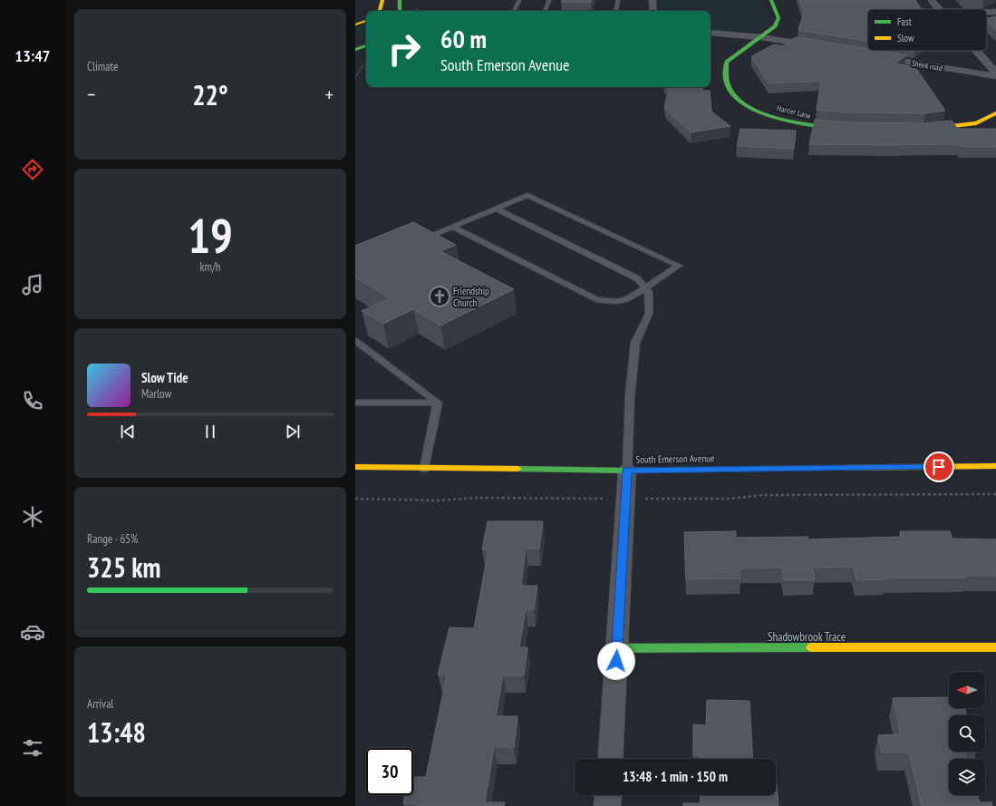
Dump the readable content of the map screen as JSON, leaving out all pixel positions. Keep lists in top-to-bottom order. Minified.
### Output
{"streets":{"street":["Sheek road","Harrier Lane","South Emerson Avenue","Shadowbrook Trace"]},"places":{"church":["Friendship Church"]},"legend":["Fast","Slow"],"north":"left","page":{"tabs":"13:47","tile":["Climate",["19","km/h"],["Range · 65%","325 km"],["Arrival","13:48"]],"turn":["60 m","South Emerson Avenue"],"heat":["−","22°","+"],"song":["Slow Tide","Marlow"],"limit":"30","trip":"13:48 · 1 min · 150 m"}}
